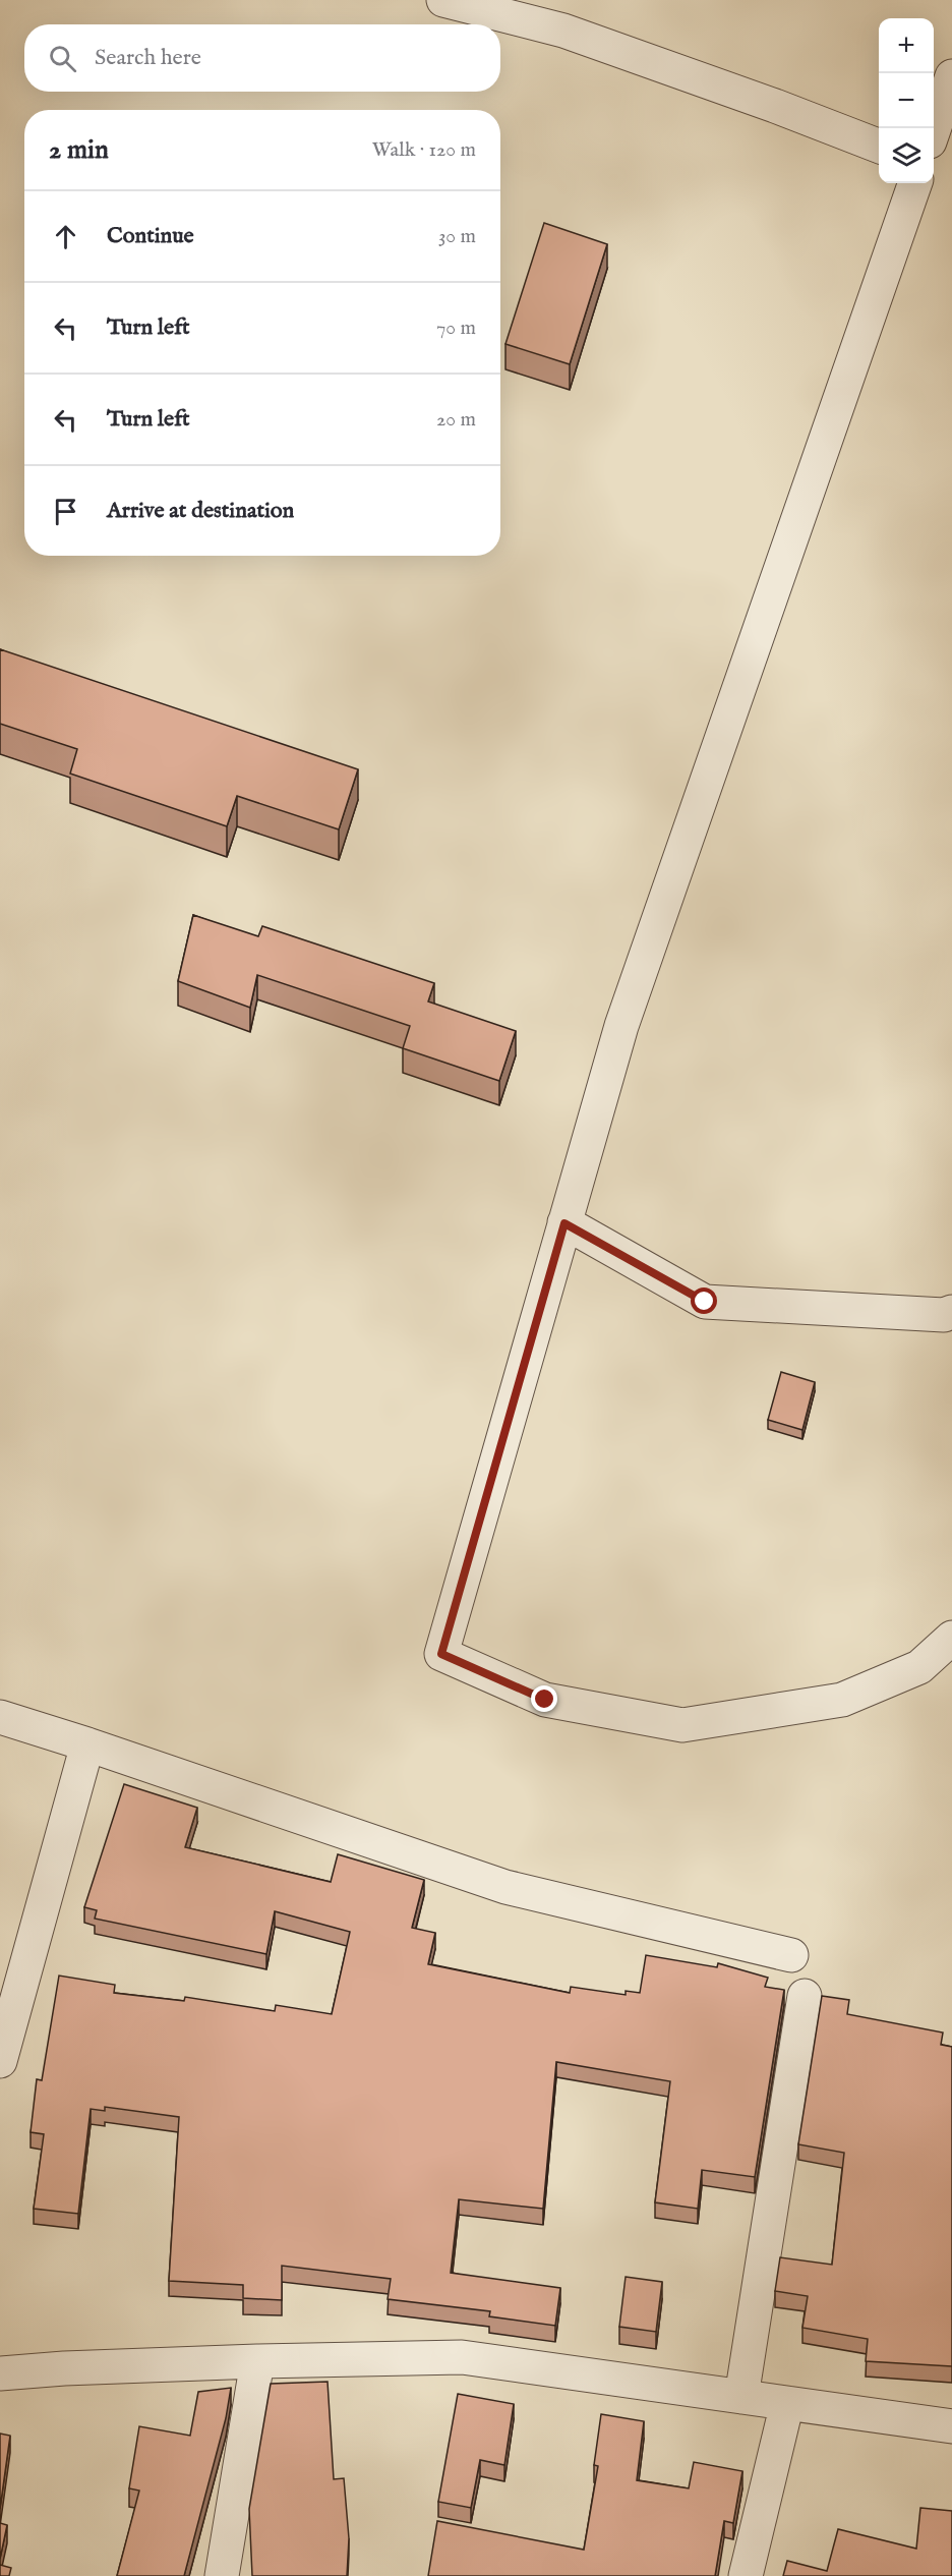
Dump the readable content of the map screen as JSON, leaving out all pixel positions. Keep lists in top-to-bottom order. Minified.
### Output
{"page":{"map_buttons":["+","−"],"search":"Search here","heading":["2 min","Walk · 120 m"],"list":[["Continue","30 m"],["Turn left","70 m"],["Turn left","20 m"],"Arrive at destination"]}}
